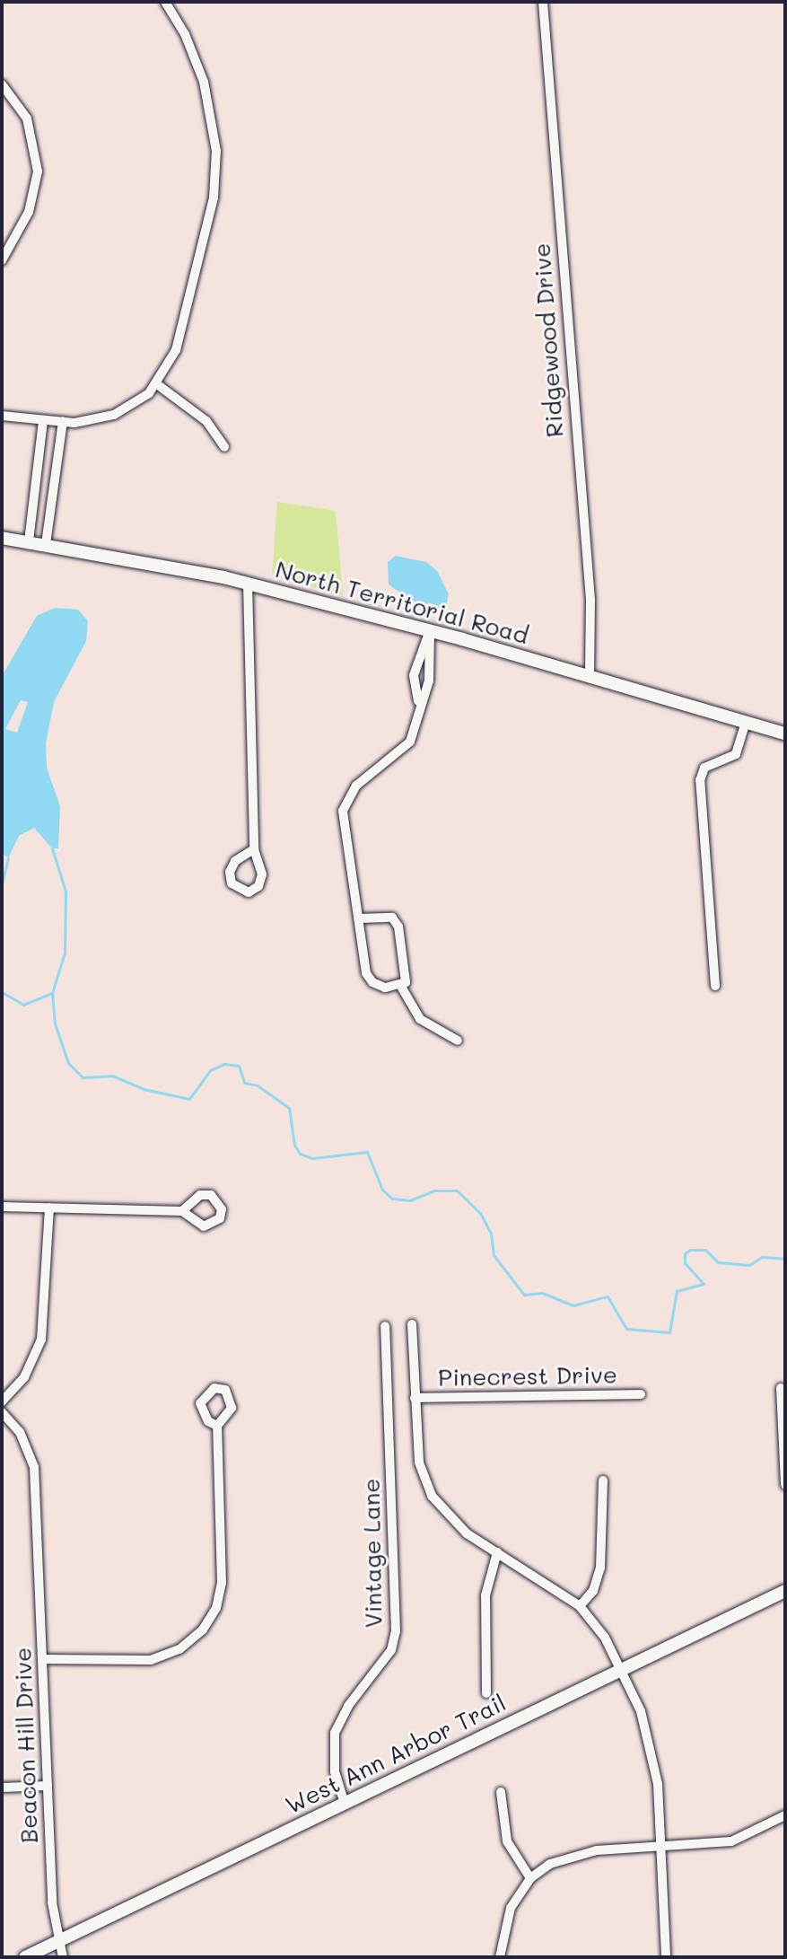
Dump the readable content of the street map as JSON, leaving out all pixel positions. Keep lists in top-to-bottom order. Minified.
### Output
{"streets":{"street":["Ridgewood Drive","North Territorial Road","Pinecrest Drive","Vintage Lane","Beacon Hill Drive","West Ann Arbor Trail"]},"crossings":[["Ridgewood Drive","North Territorial Road"],["Pinecrest Drive","West Ann Arbor Trail"],["Vintage Lane","West Ann Arbor Trail"],["Beacon Hill Drive","West Ann Arbor Trail"]]}
